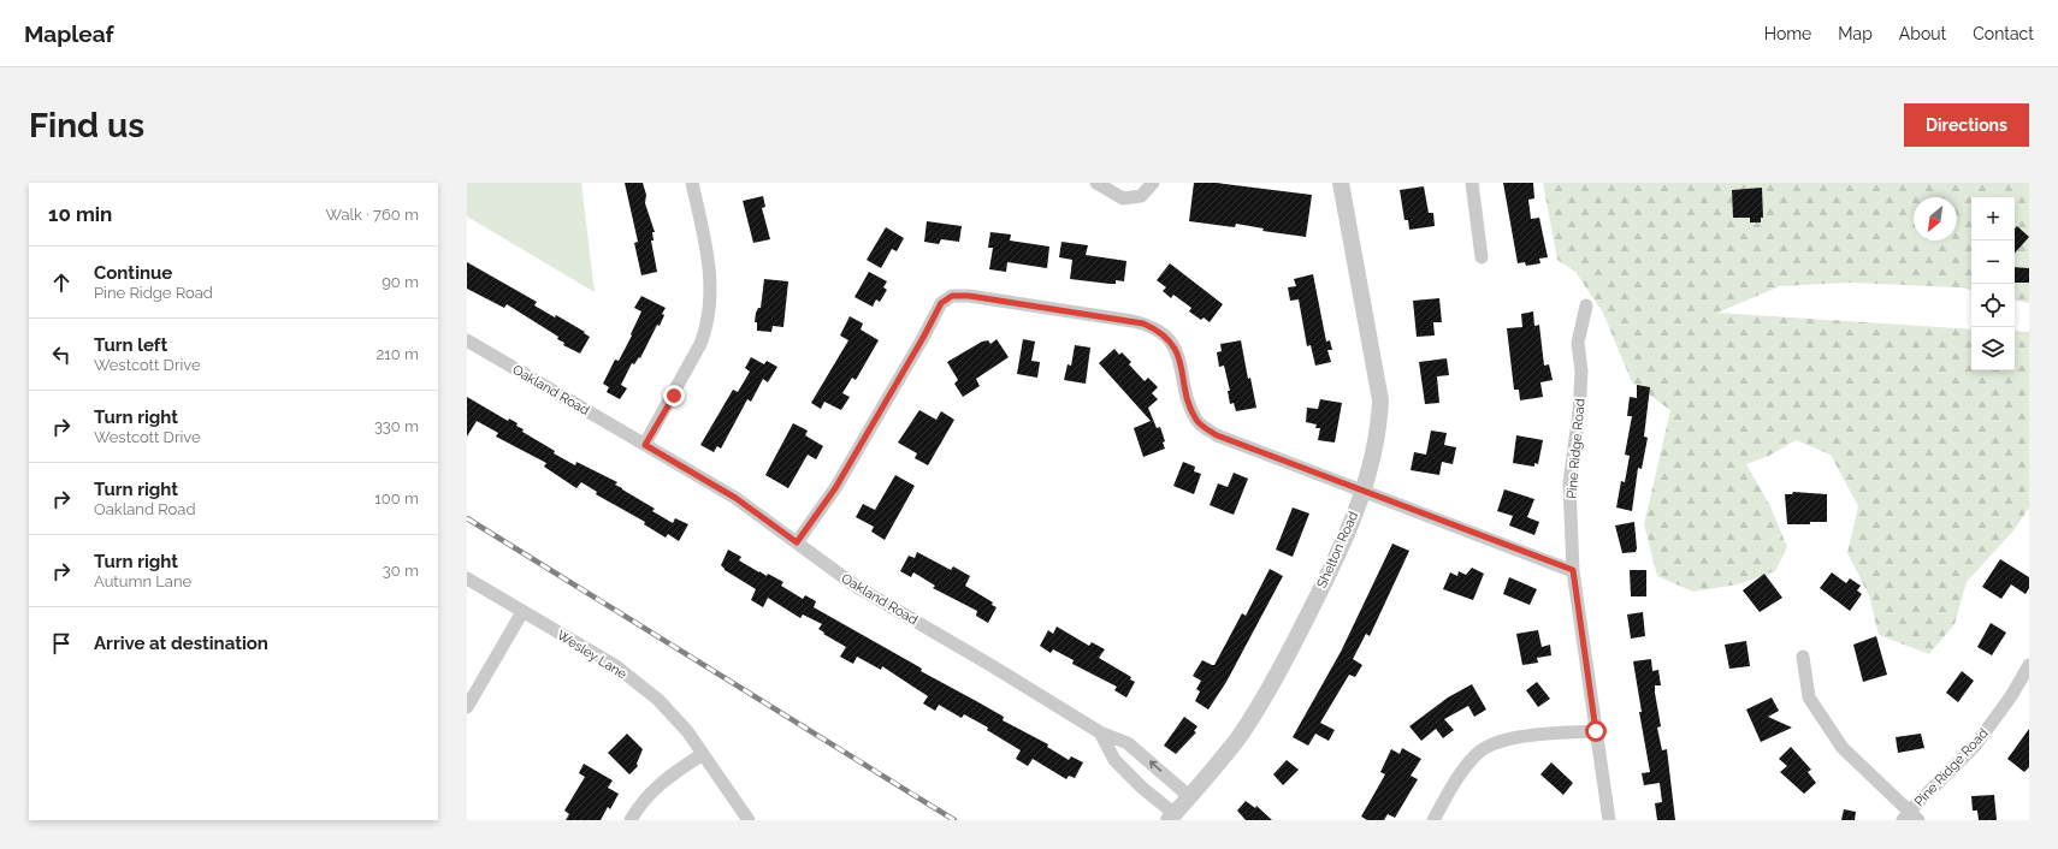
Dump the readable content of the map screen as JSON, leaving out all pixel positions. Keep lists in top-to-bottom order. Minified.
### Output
{"streets":{"street":["Oakland Road","Pine Ridge Road","Shelton Road","Wesley Lane"]},"crossings":[["Oakland Road","Shelton Road"]],"north":"bottom left","page":{"header":"Mapleaf","nav":["Home","Map","About","Contact"],"buttons":"Directions","title":"Find us","heading":["10 min","Walk · 760 m"],"map_buttons":["+","−"],"list":[["Continue","Pine Ridge Road","90 m"],["Turn left","Westcott Drive","210 m"],["Turn right","Westcott Drive","330 m"],["Turn right","Oakland Road","100 m"],["Turn right","Autumn Lane","30 m"],"Arrive at destination"]}}
